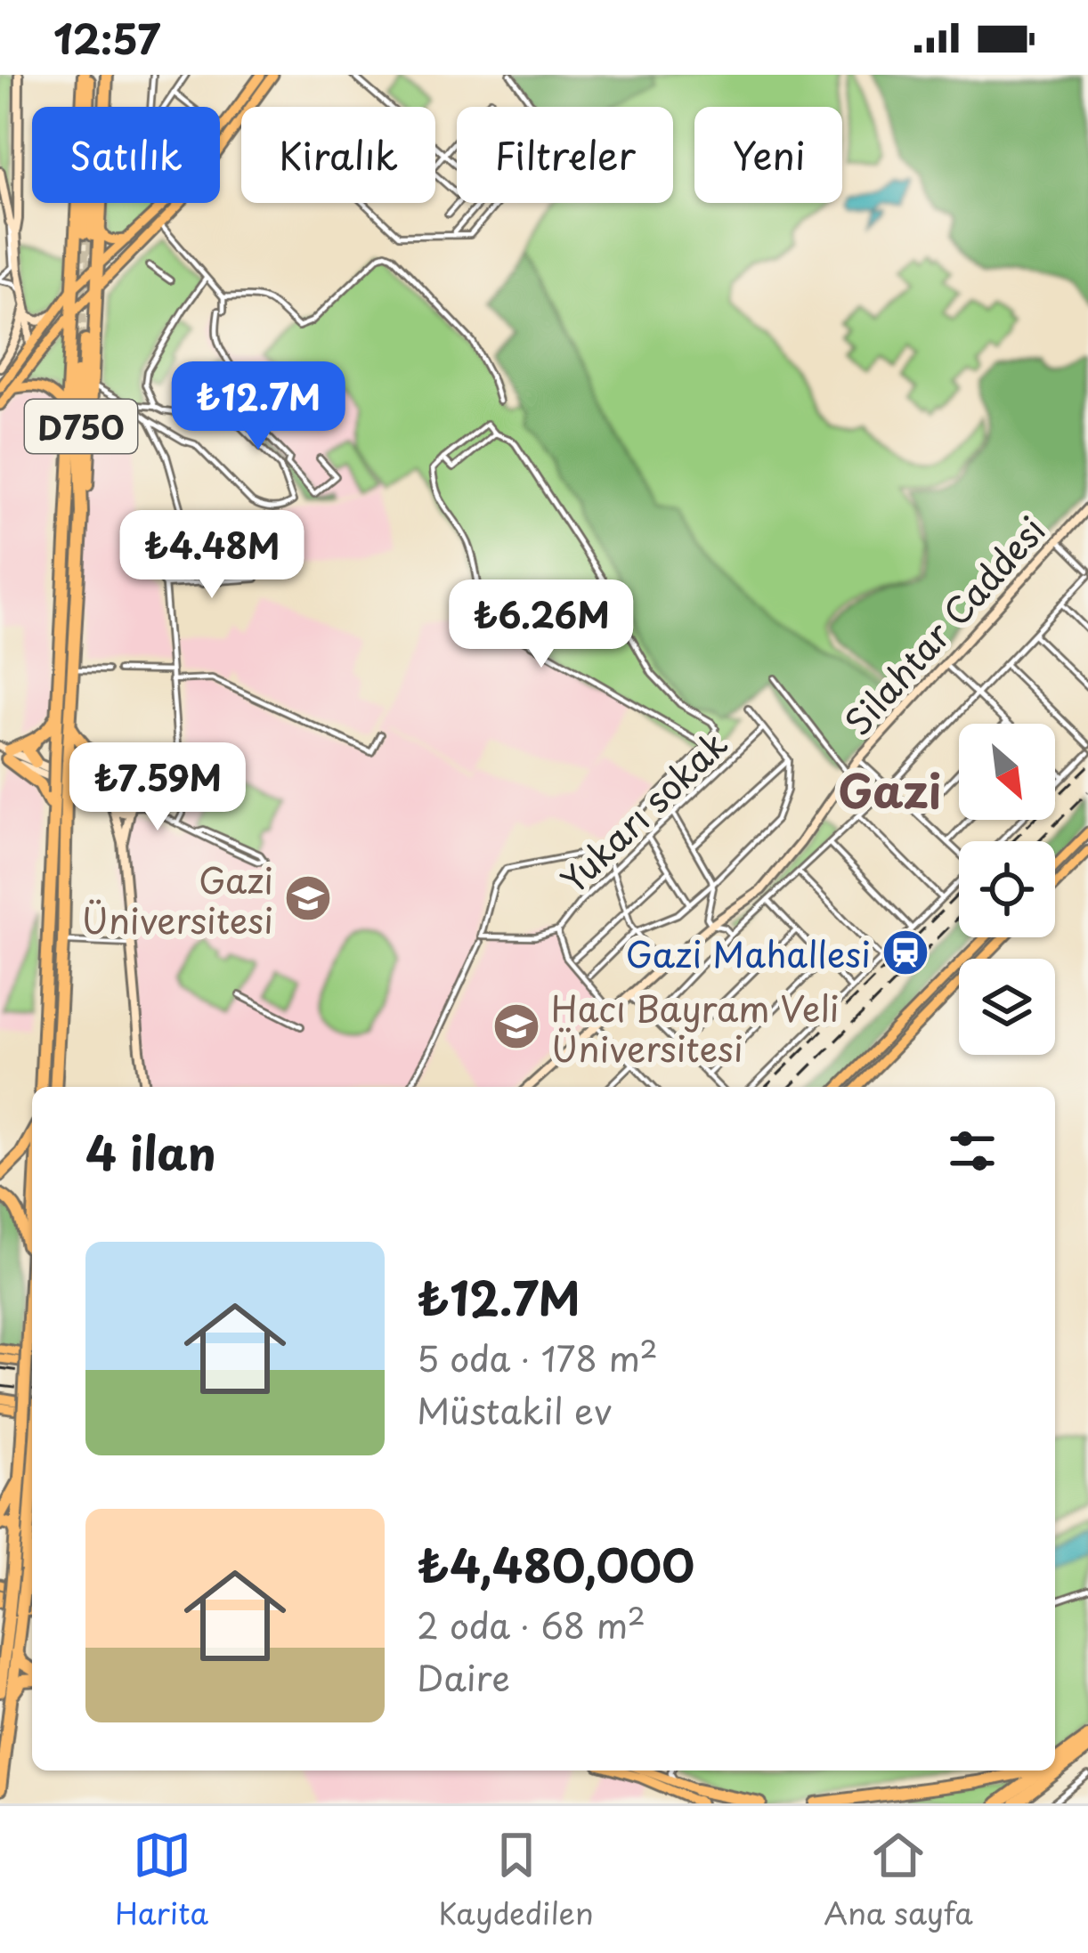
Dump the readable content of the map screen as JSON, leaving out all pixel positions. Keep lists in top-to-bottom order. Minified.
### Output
{"streets":{"highway":["D750"],"main road":["Silahtar Caddesi"],"street":["Yukarı sokak"]},"districts":["Gazi"],"places":{"school or university":["Gazi Üniversitesi","Hacı Bayram Veli Üniversitesi"],"station":["Gazi Mahallesi"]},"north":"bottom right","page":{"status":"12:57","chip":["Satılık","Kiralık","Filtreler","Yeni"],"price":["₺12.7M","₺4.48M","₺6.26M","₺7.59M"],"heading":"4 ilan","list":[{"name":"₺12.7M","note":"5 oda · 178 m² · Müstakil ev"},{"name":"₺4,480,000","note":"2 oda · 68 m² · Daire"}],"tabs":["Harita","Kaydedilen","Ana sayfa"]}}
